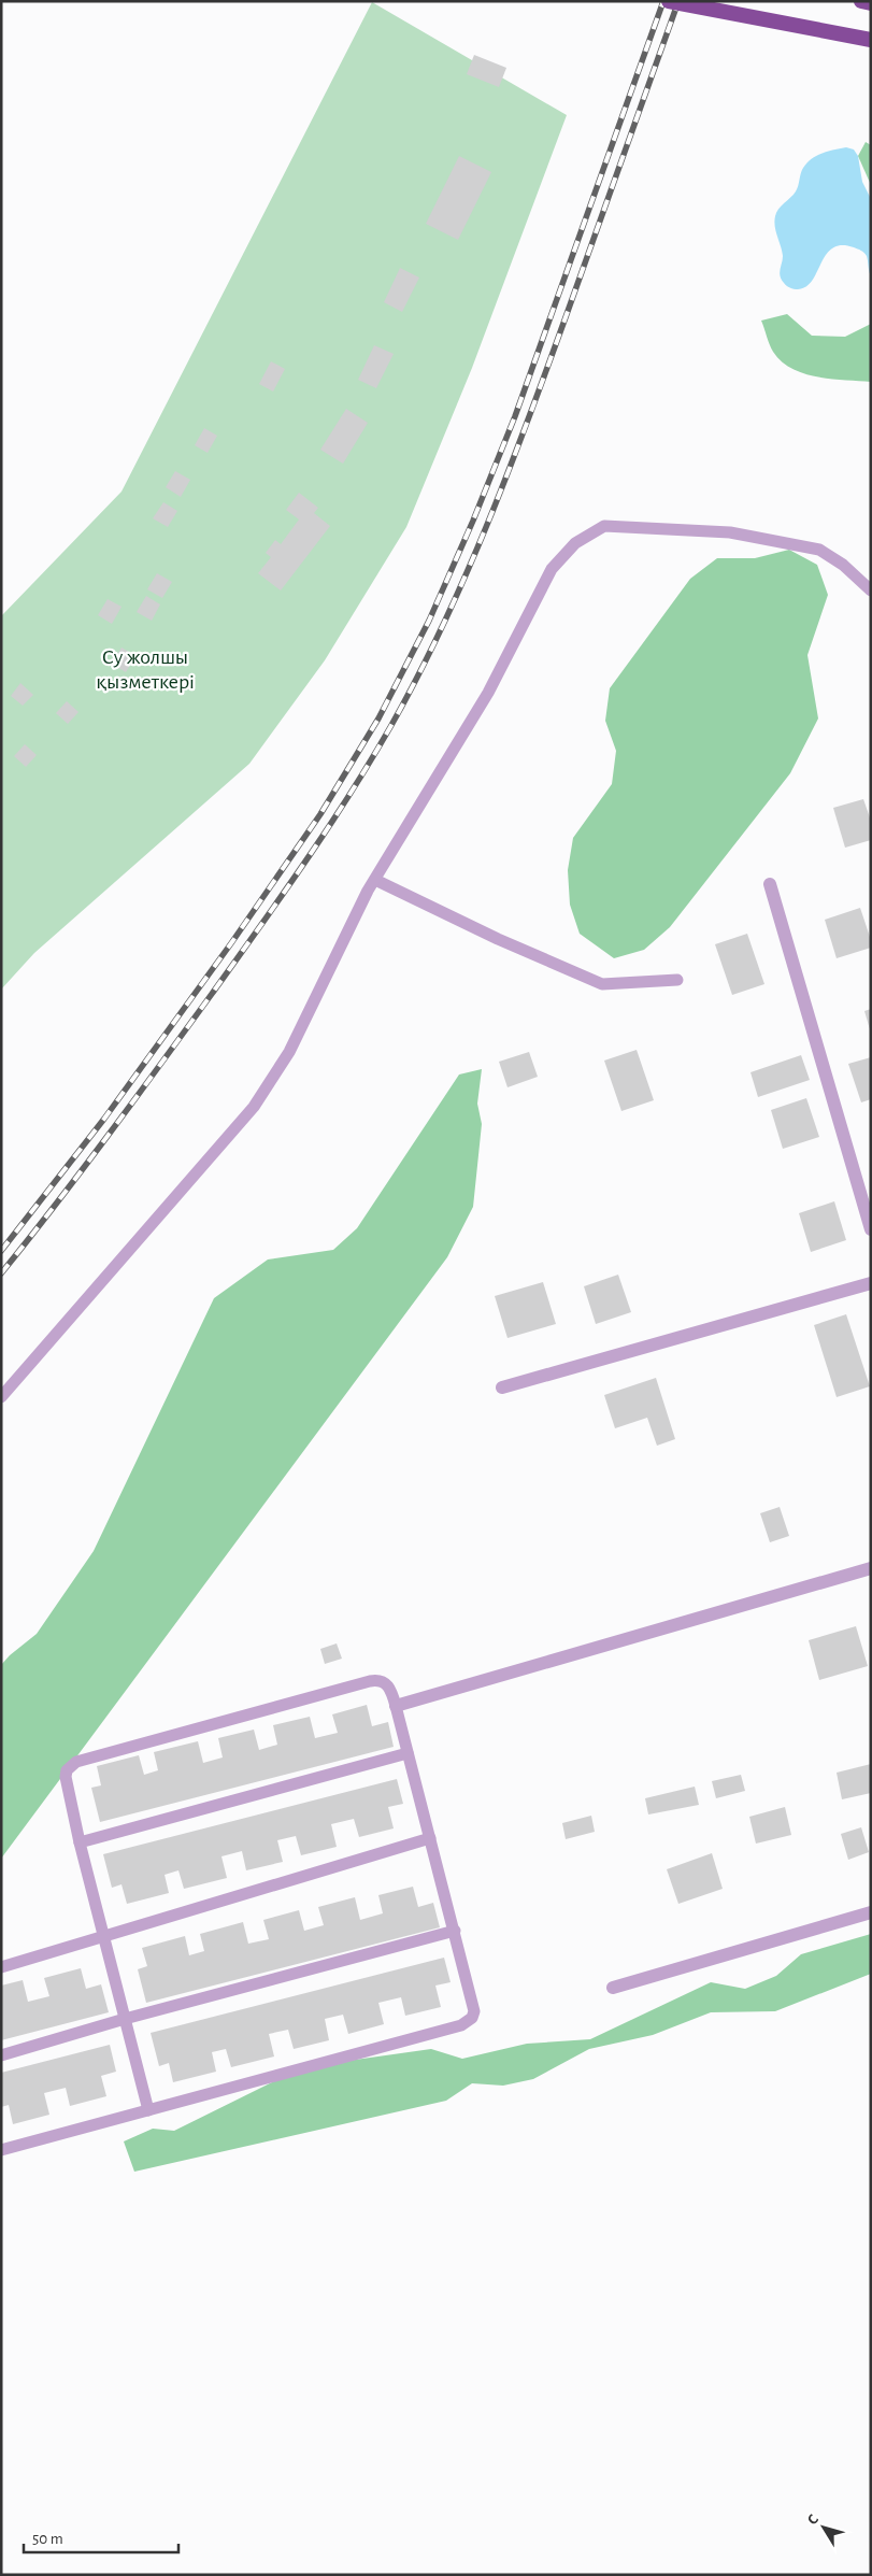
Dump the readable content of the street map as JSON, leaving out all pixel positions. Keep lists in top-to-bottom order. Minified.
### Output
{"parks":["Су жолшы қызметкері"],"scale_bar":"50 m","north":"top left"}
